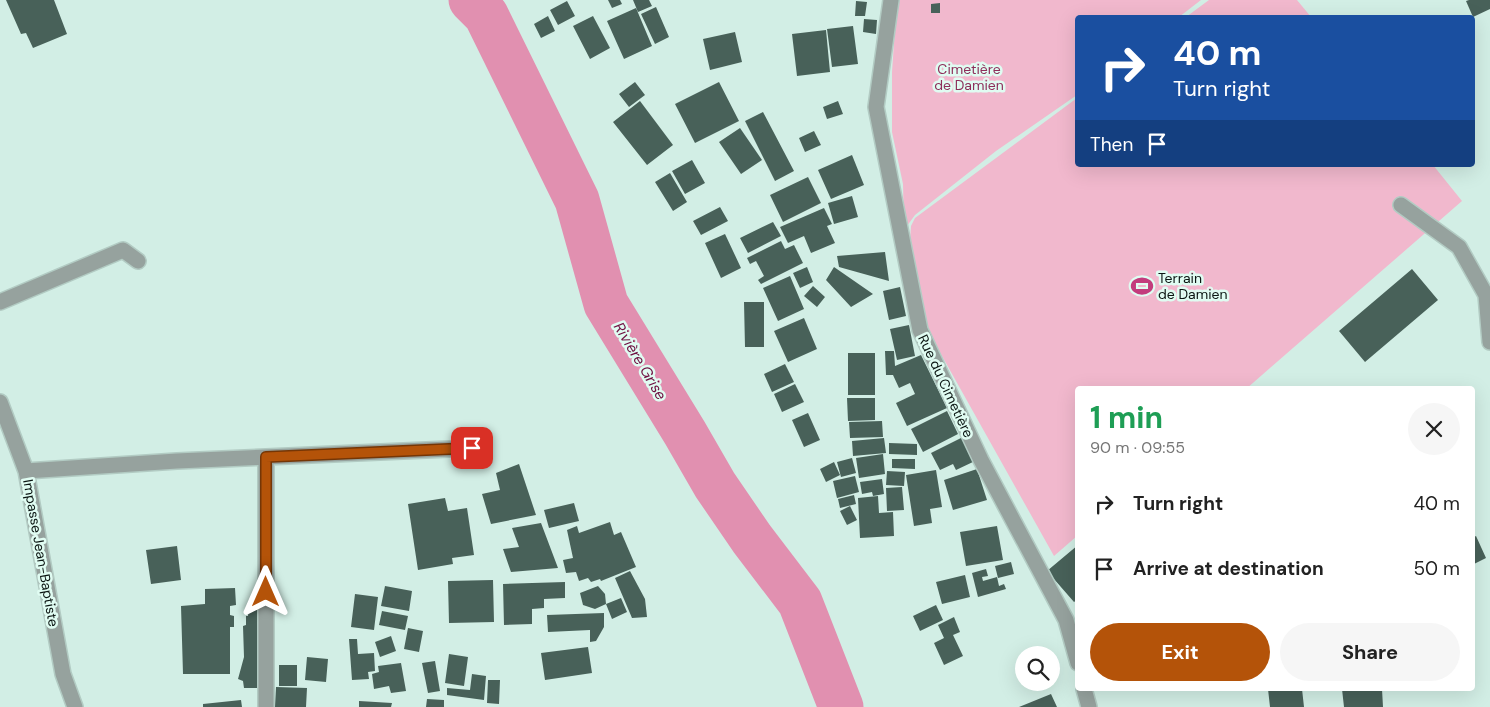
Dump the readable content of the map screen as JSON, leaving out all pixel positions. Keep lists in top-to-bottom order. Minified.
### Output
{"streets":{"street":["Rue du Cimetière","Impasse Jean-Baptiste"]},"water":["Rivière Grise"],"parks":["Cimetière de Damien"],"places":{"sports":["Terrain de Damien"]},"page":{"turn":["40 m","Turn right"],"then":"Then","heading":["1 min","90 m · 09:55"],"list":[{"name":"Turn right","value":"40 m"},{"name":"Arrive at destination","value":"50 m"}],"buttons":["Exit","Share"]}}
